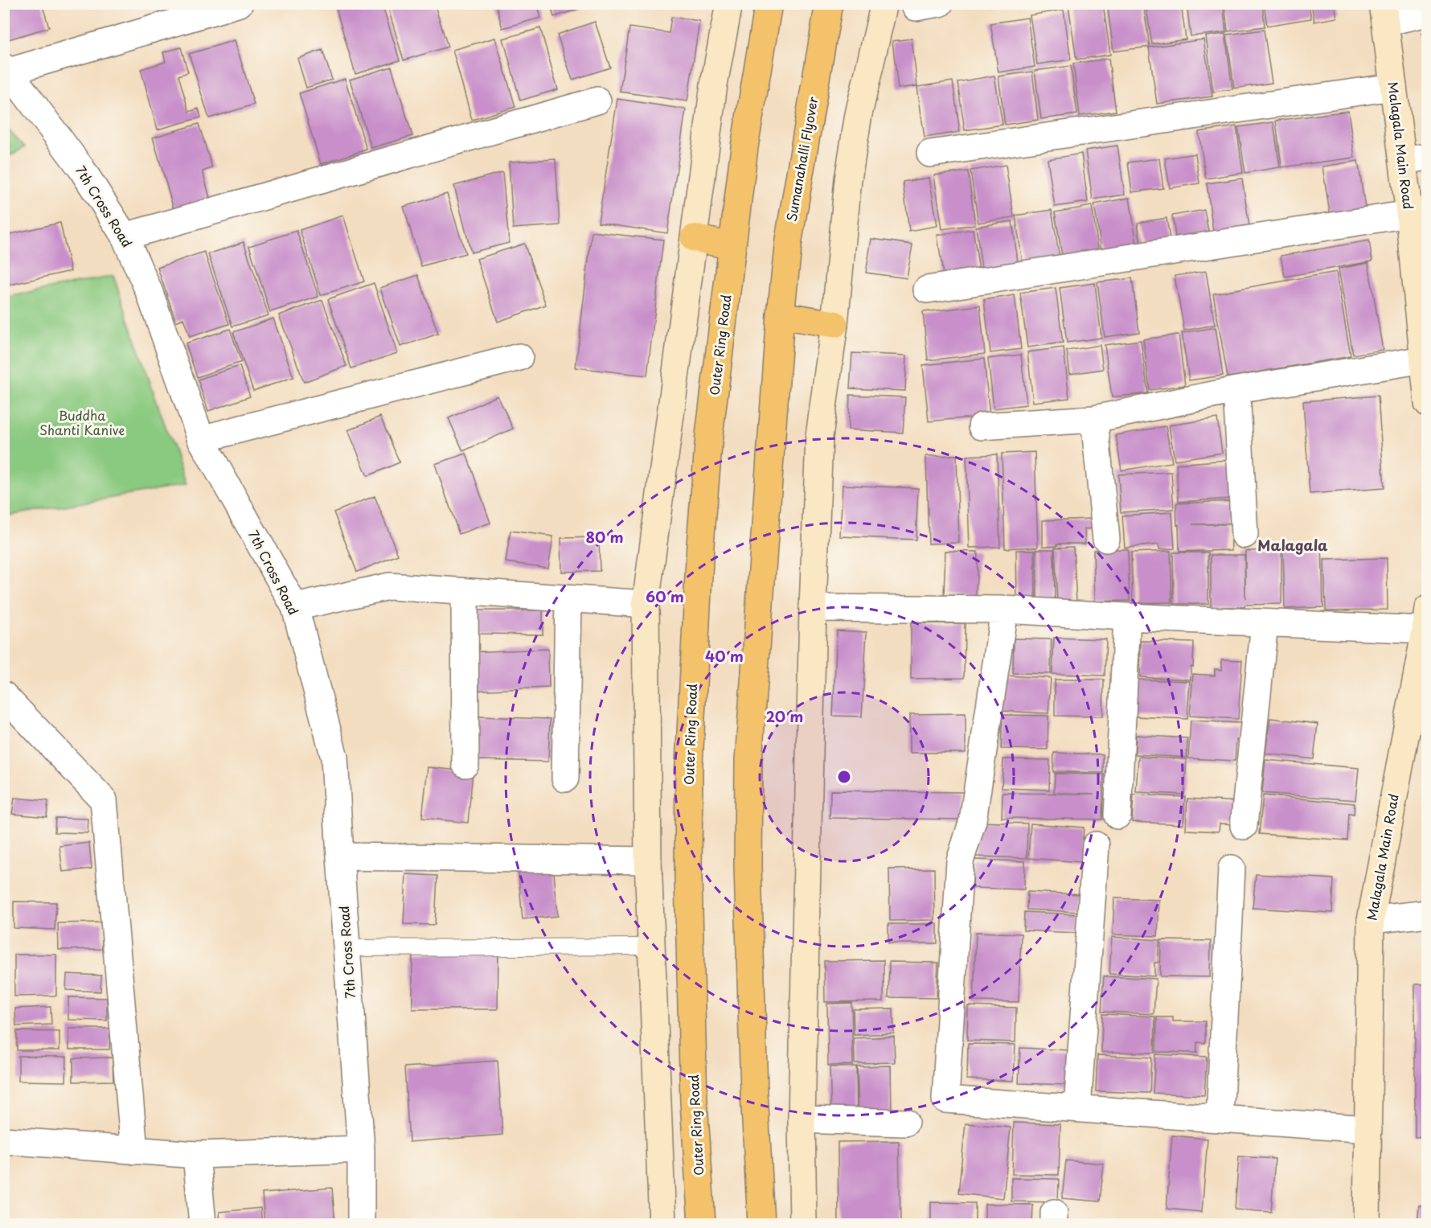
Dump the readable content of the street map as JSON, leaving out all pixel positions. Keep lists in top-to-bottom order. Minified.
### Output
{"streets":{"highway":["Sumanahalli Flyover","Outer Ring Road"],"street":["Malagala Main Road","7th Cross Road"]},"districts":["Malagala"],"parks":["Buddha Shanti Kanive"],"rings":["80 m","60 m","40 m","20 m"]}
